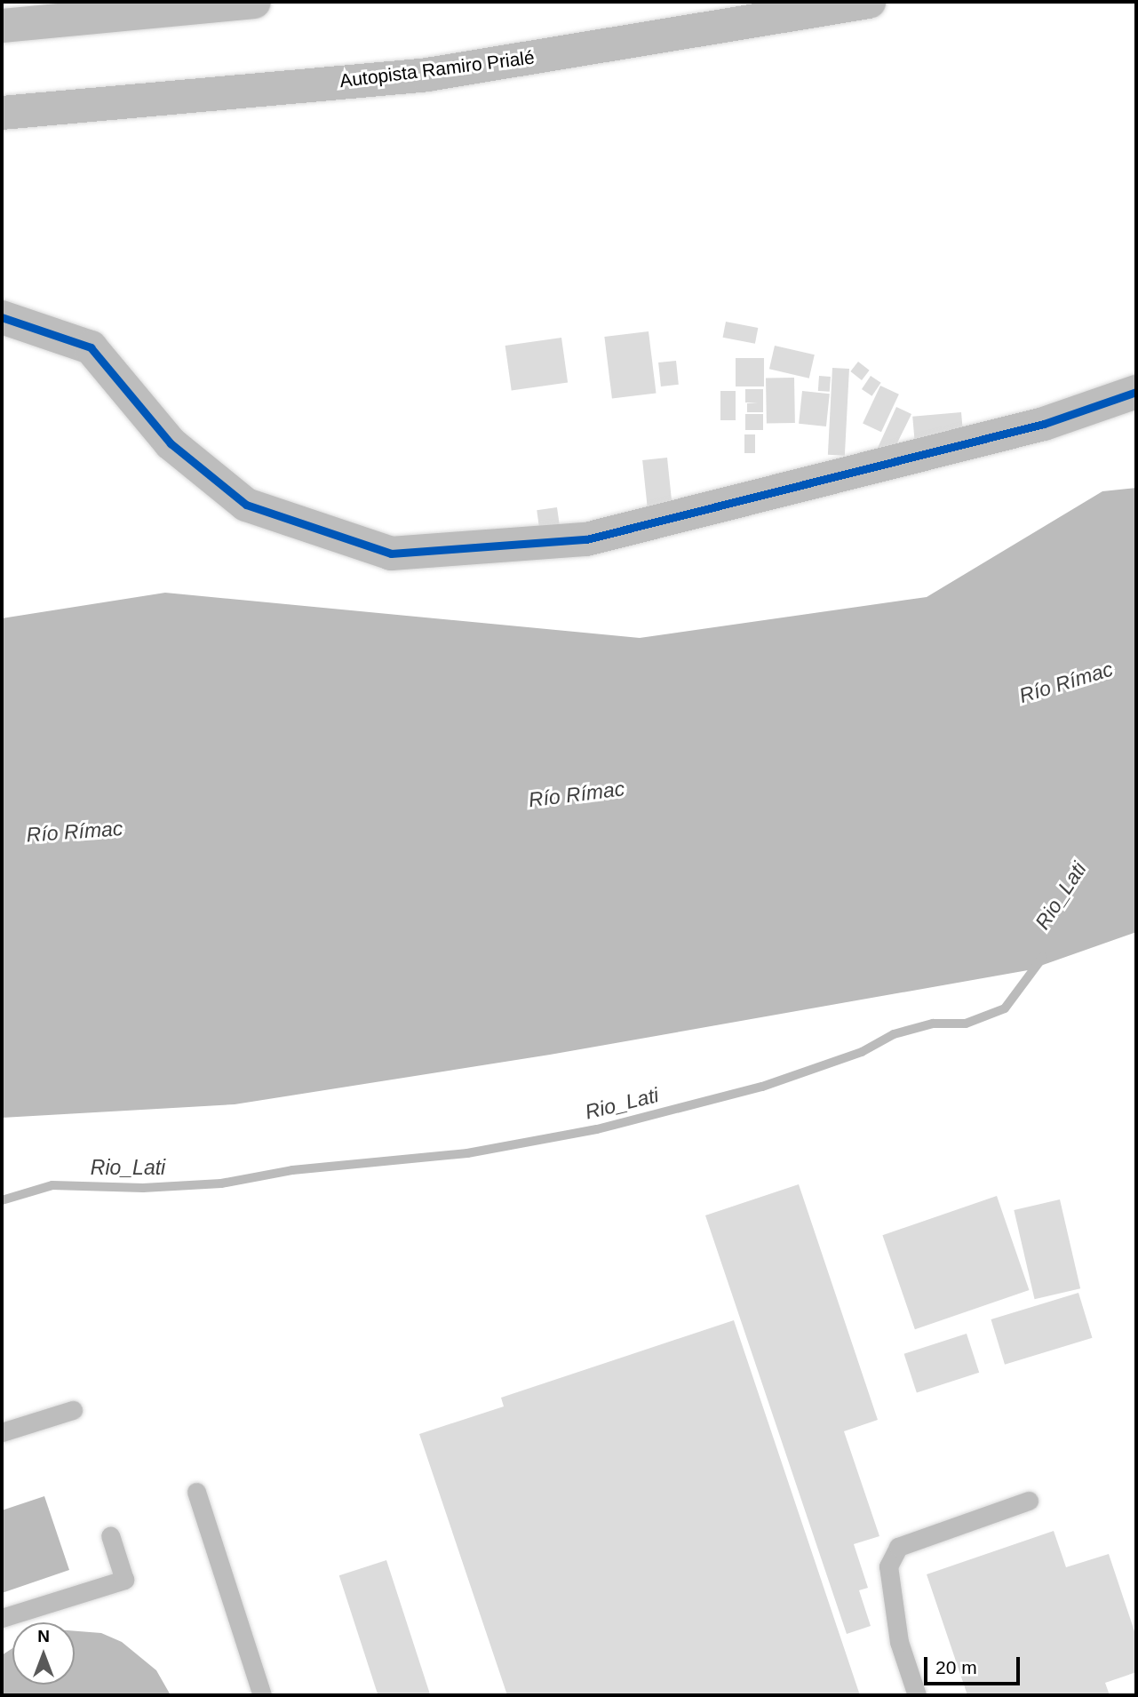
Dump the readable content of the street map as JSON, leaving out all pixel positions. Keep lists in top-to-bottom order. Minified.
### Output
{"streets":{"main road":["Autopista Ramiro Prialé"]},"water":["Río Rímac","Rio_Lati"],"scale_bar":"20 m","north":"top"}
